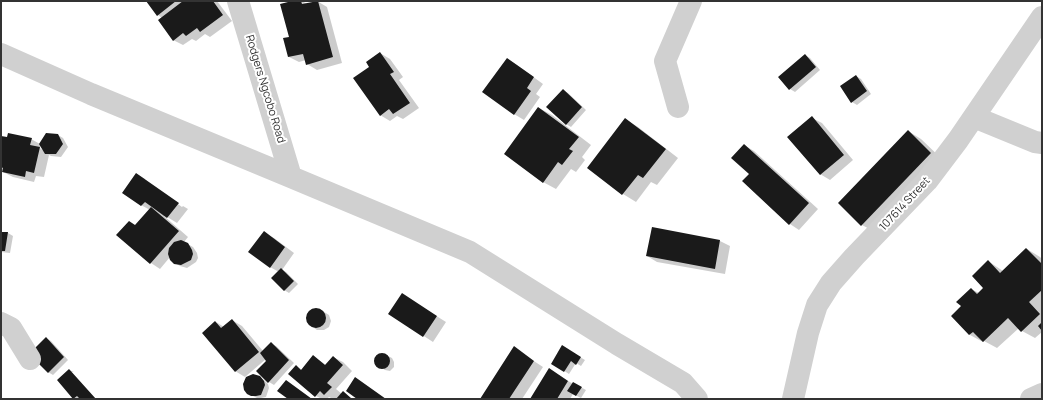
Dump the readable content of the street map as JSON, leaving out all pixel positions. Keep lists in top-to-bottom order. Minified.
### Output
{"streets":{"street":["Rodgers Ngcobo Road","107614 Street"]}}
